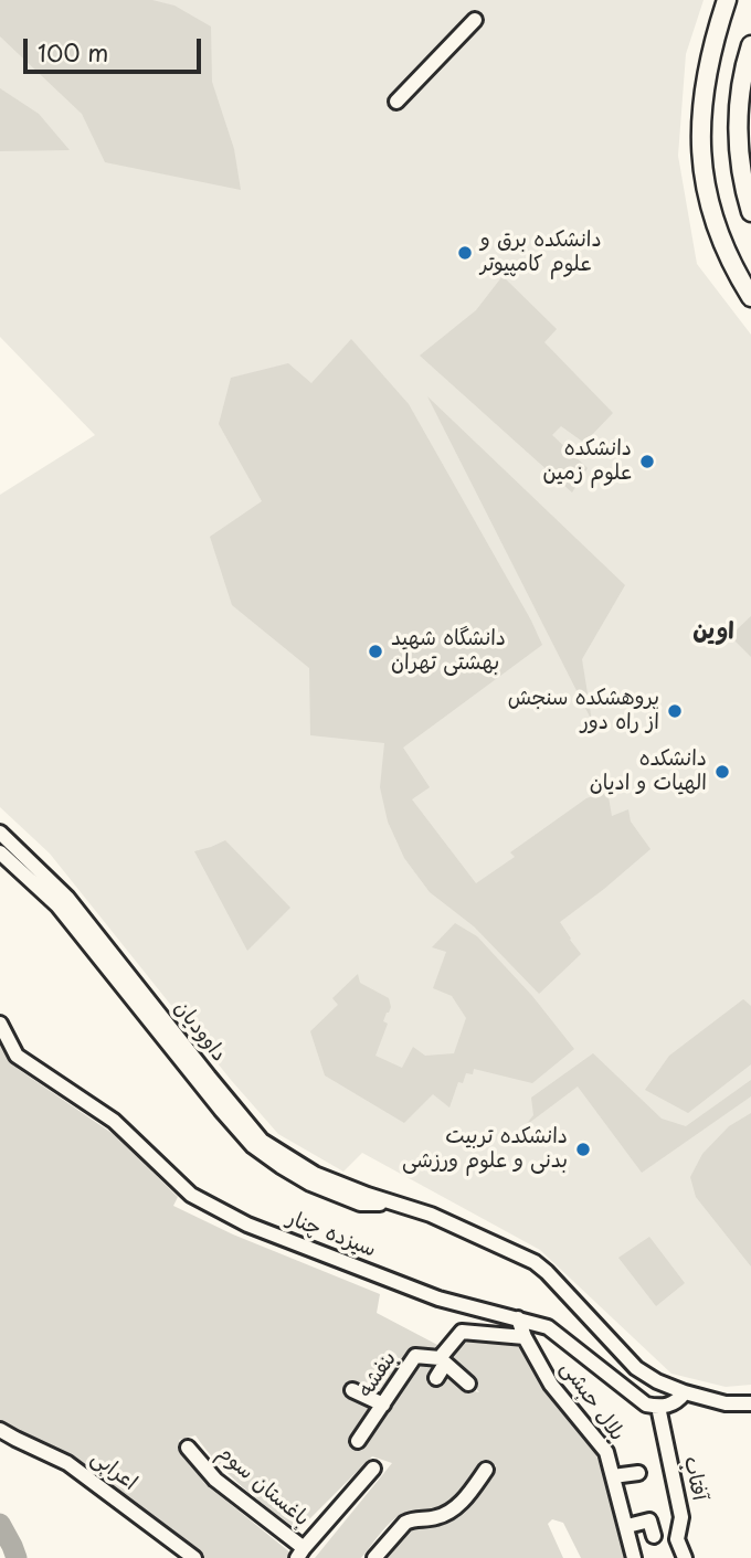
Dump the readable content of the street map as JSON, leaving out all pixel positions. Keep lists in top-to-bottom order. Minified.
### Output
{"streets":{"street":["داوودیان","سیزده چنار","بنفشه","بلال حبشی","اعرابی","آفتاب","باغستان سوم"]},"crossings":[["سیزده چنار","بلال حبشی"],["سیزده چنار","آفتاب"],["بنفشه","بلال حبشی"]],"districts":["اوین"],"places":["دانشکده برق و علوم کامپیوتر","دانشکده علوم زمین","دانشگاه شهید بهشتی تهران","پروهشکده سنجش از راه دور","دانشکده الهیات و ادیان","دانشکده تربیت بدنی و علوم ورزشی"],"scale_bar":"100 m"}
